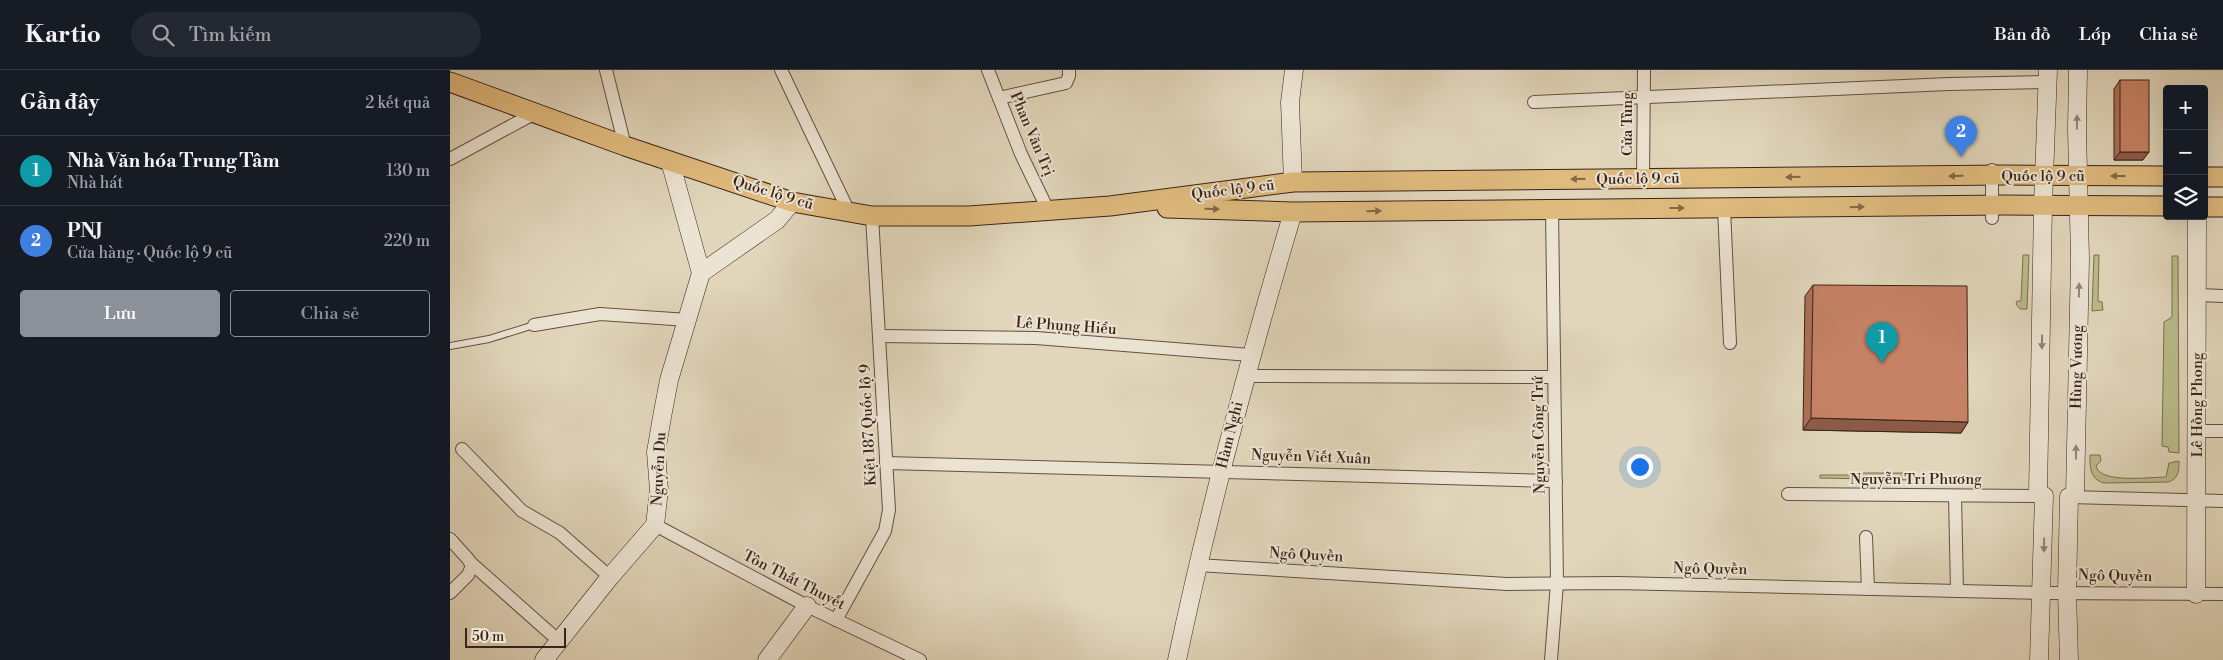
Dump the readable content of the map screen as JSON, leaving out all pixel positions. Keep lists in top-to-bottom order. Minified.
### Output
{"streets":{"main road":["Quốc lộ 9 cũ"],"street":["Cửa Tùng","Phan Văn Trị","Lê Phụng Hiểu","Hùng Vương","Lê Hồng Phong","Kiệt 187 Quốc lộ 9","Hàm Nghi","Nguyễn Công Trứ","Nguyễn Viết Xuân","Nguyễn Du","Nguyễn Tri Phương","Ngô Quyền","Tôn Thất Thuyết"]},"crossings":[["Cửa Tùng","Quốc lộ 9 cũ"],["Phan Văn Trị","Quốc lộ 9 cũ"],["Quốc lộ 9 cũ","Hùng Vương"],["Quốc lộ 9 cũ","Kiệt 187 Quốc lộ 9"],["Quốc lộ 9 cũ","Hàm Nghi"],["Quốc lộ 9 cũ","Nguyễn Công Trứ"],["Lê Phụng Hiểu","Kiệt 187 Quốc lộ 9"],["Lê Phụng Hiểu","Hàm Nghi"],["Hùng Vương","Ngô Quyền"],["Lê Hồng Phong","Ngô Quyền"],["Kiệt 187 Quốc lộ 9","Nguyễn Viết Xuân"],["Kiệt 187 Quốc lộ 9","Tôn Thất Thuyết"],["Hàm Nghi","Nguyễn Viết Xuân"],["Hàm Nghi","Ngô Quyền"],["Nguyễn Công Trứ","Nguyễn Viết Xuân"],["Nguyễn Công Trứ","Ngô Quyền"],["Nguyễn Du","Tôn Thất Thuyết"]],"scale_bar":"50 m","page":{"header":"Kartio","search":"Tìm kiếm","nav":["Bản đồ","Lớp","Chia sẻ"],"heading":["Gần đây","2 kết quả"],"map_buttons":["+","−"],"pins":["2","1"],"list":[{"mark":"1","name":"Nhà Văn hóa Trung Tâm","note":"Nhà hát","value":"130 m"},{"mark":"2","name":"PNJ","note":"Cửa hàng · Quốc lộ 9 cũ","value":"220 m"}],"buttons":["Lưu","Chia sẻ"],"scale":"50 m"}}
